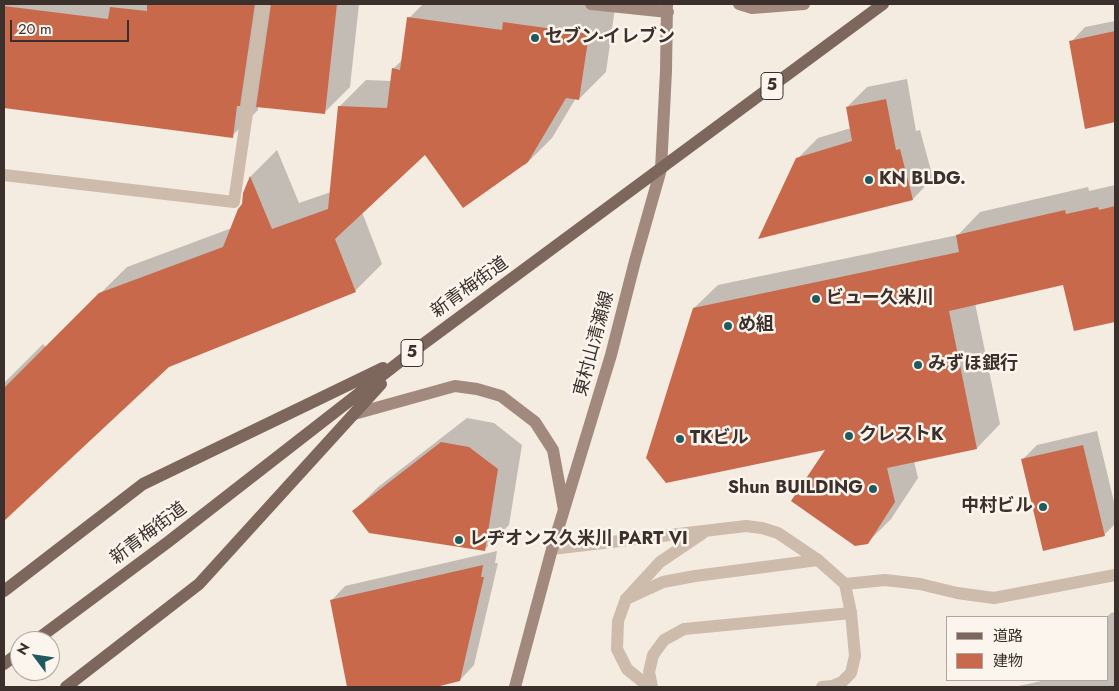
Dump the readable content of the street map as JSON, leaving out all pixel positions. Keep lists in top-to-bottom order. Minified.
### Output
{"streets":{"main road":["5","新青梅街道","東村山清瀬線"]},"crossings":[["新青梅街道","東村山清瀬線"]],"places":["セブン-イレブン","KN BLDG.","ビュー久米川","め組","みずほ銀行","クレストK","TKビル","Shun BUILDING","中村ビル","レヂオンス久米川 PART VI"],"legend":["道路","建物"],"scale_bar":"20 m","north":"top left"}
